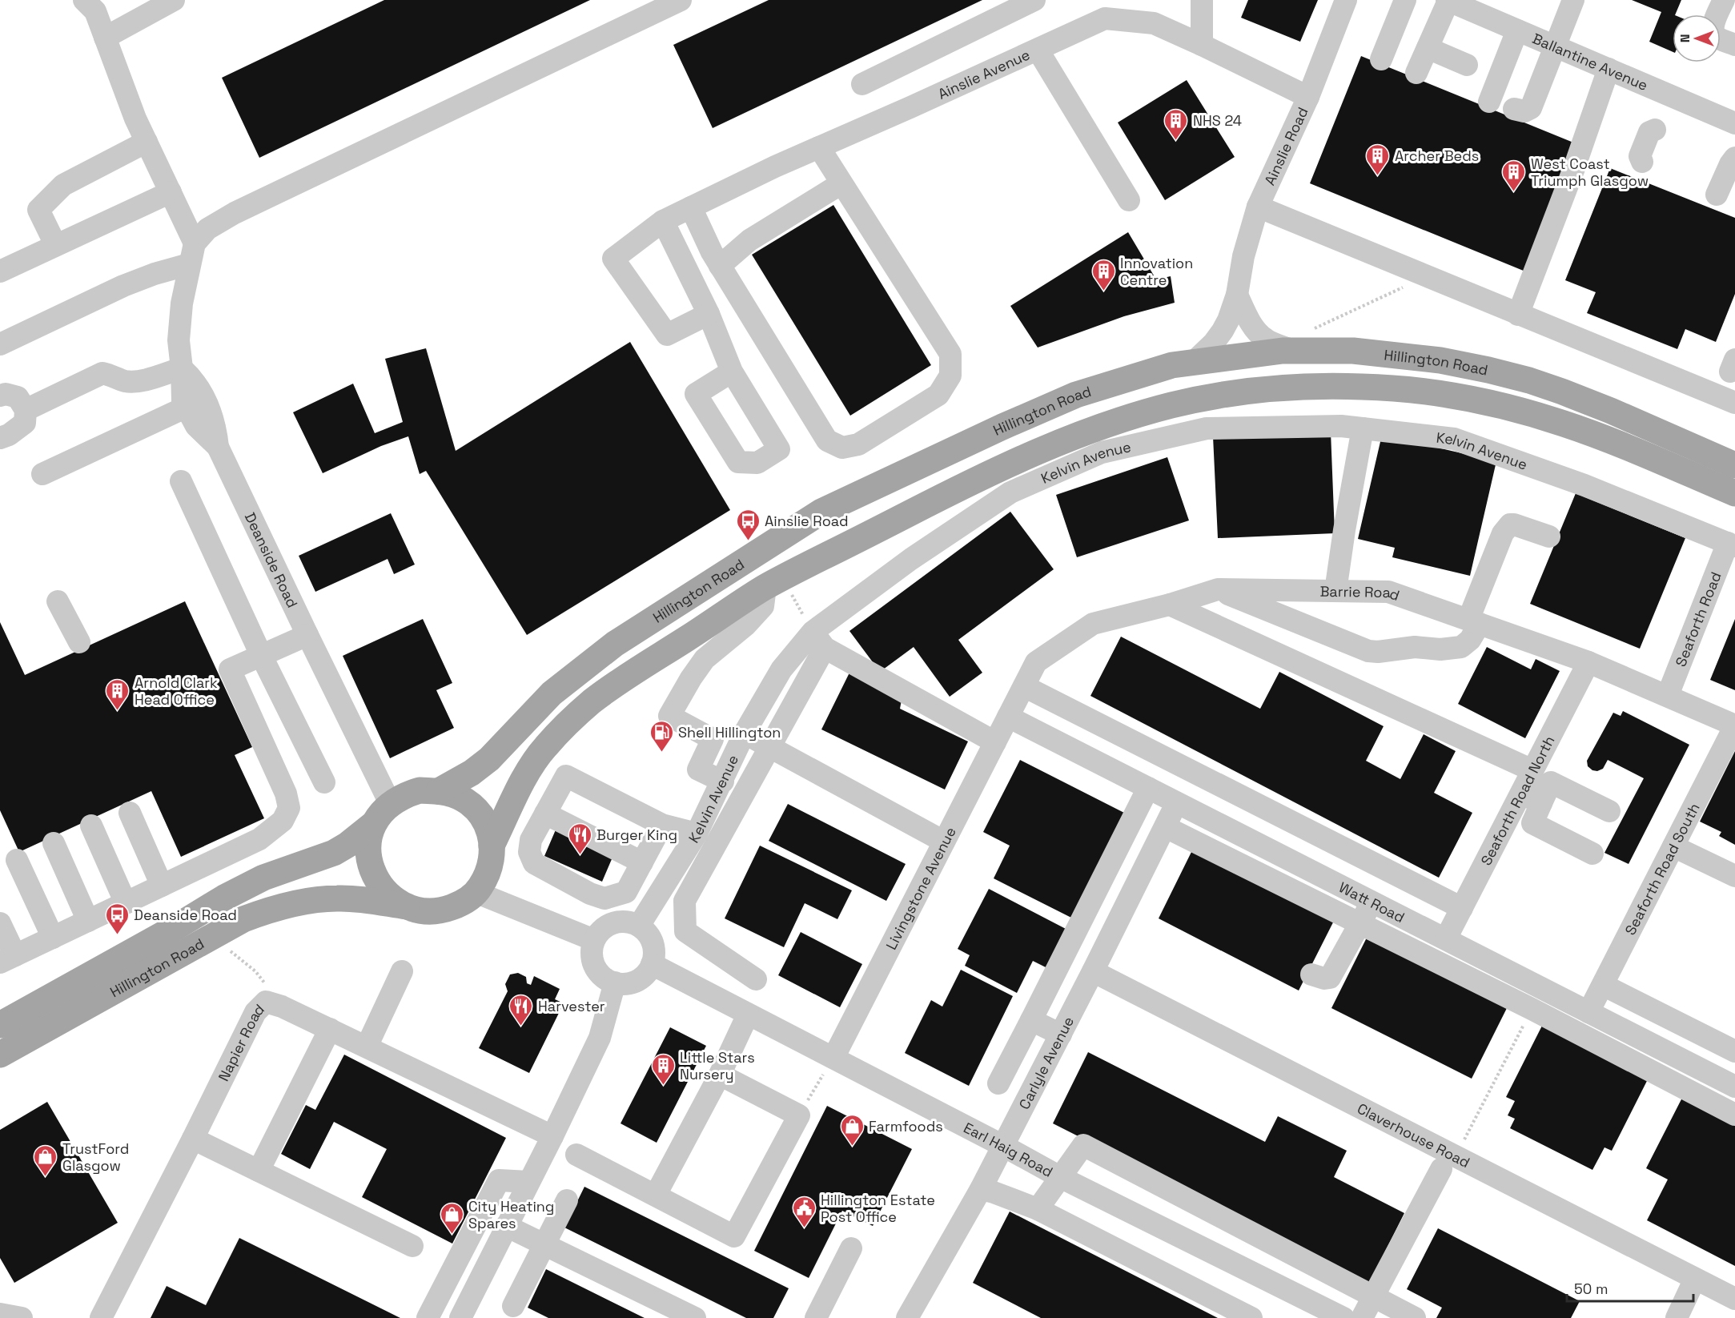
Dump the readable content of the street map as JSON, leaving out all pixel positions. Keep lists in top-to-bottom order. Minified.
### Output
{"streets":{"main road":["Hillington Road"],"street":["Ballantine Avenue","Ainslie Avenue","Ainslie Road","Kelvin Avenue","Deanside Road","Barrie Road","Seaforth Road","Seaforth Road North","Seaforth Road South","Livingstone Avenue","Watt Road","Napier Road","Carlyle Avenue","Claverhouse Road","Earl Haig Road"]},"crossings":[["Ainslie Avenue","Ainslie Road"],["Ainslie Road","Hillington Road"],["Hillington Road","Deanside Road"],["Kelvin Avenue","Seaforth Road"],["Kelvin Avenue","Earl Haig Road"],["Barrie Road","Seaforth Road"],["Barrie Road","Seaforth Road North"],["Barrie Road","Seaforth Road South"],["Barrie Road","Livingstone Avenue"],["Barrie Road","Watt Road"],["Seaforth Road North","Watt Road"],["Seaforth Road South","Watt Road"],["Livingstone Avenue","Watt Road"],["Livingstone Avenue","Earl Haig Road"],["Watt Road","Carlyle Avenue"],["Carlyle Avenue","Claverhouse Road"],["Carlyle Avenue","Earl Haig Road"]],"places":{"building":["NHS 24","Archer Beds","West Coast Triumph Glasgow","Innovation Centre","Arnold Clark Head Office","Little Stars Nursery"],"bus stop":["Ainslie Road","Deanside Road"],"fuel station":["Shell Hillington"],"restaurant":["Burger King","Harvester"],"shop":["Farmfoods","TrustFord Glasgow","City Heating Spares"],"public building":["Hillington Estate Post Office"]},"scale_bar":"50 m","north":"left"}
